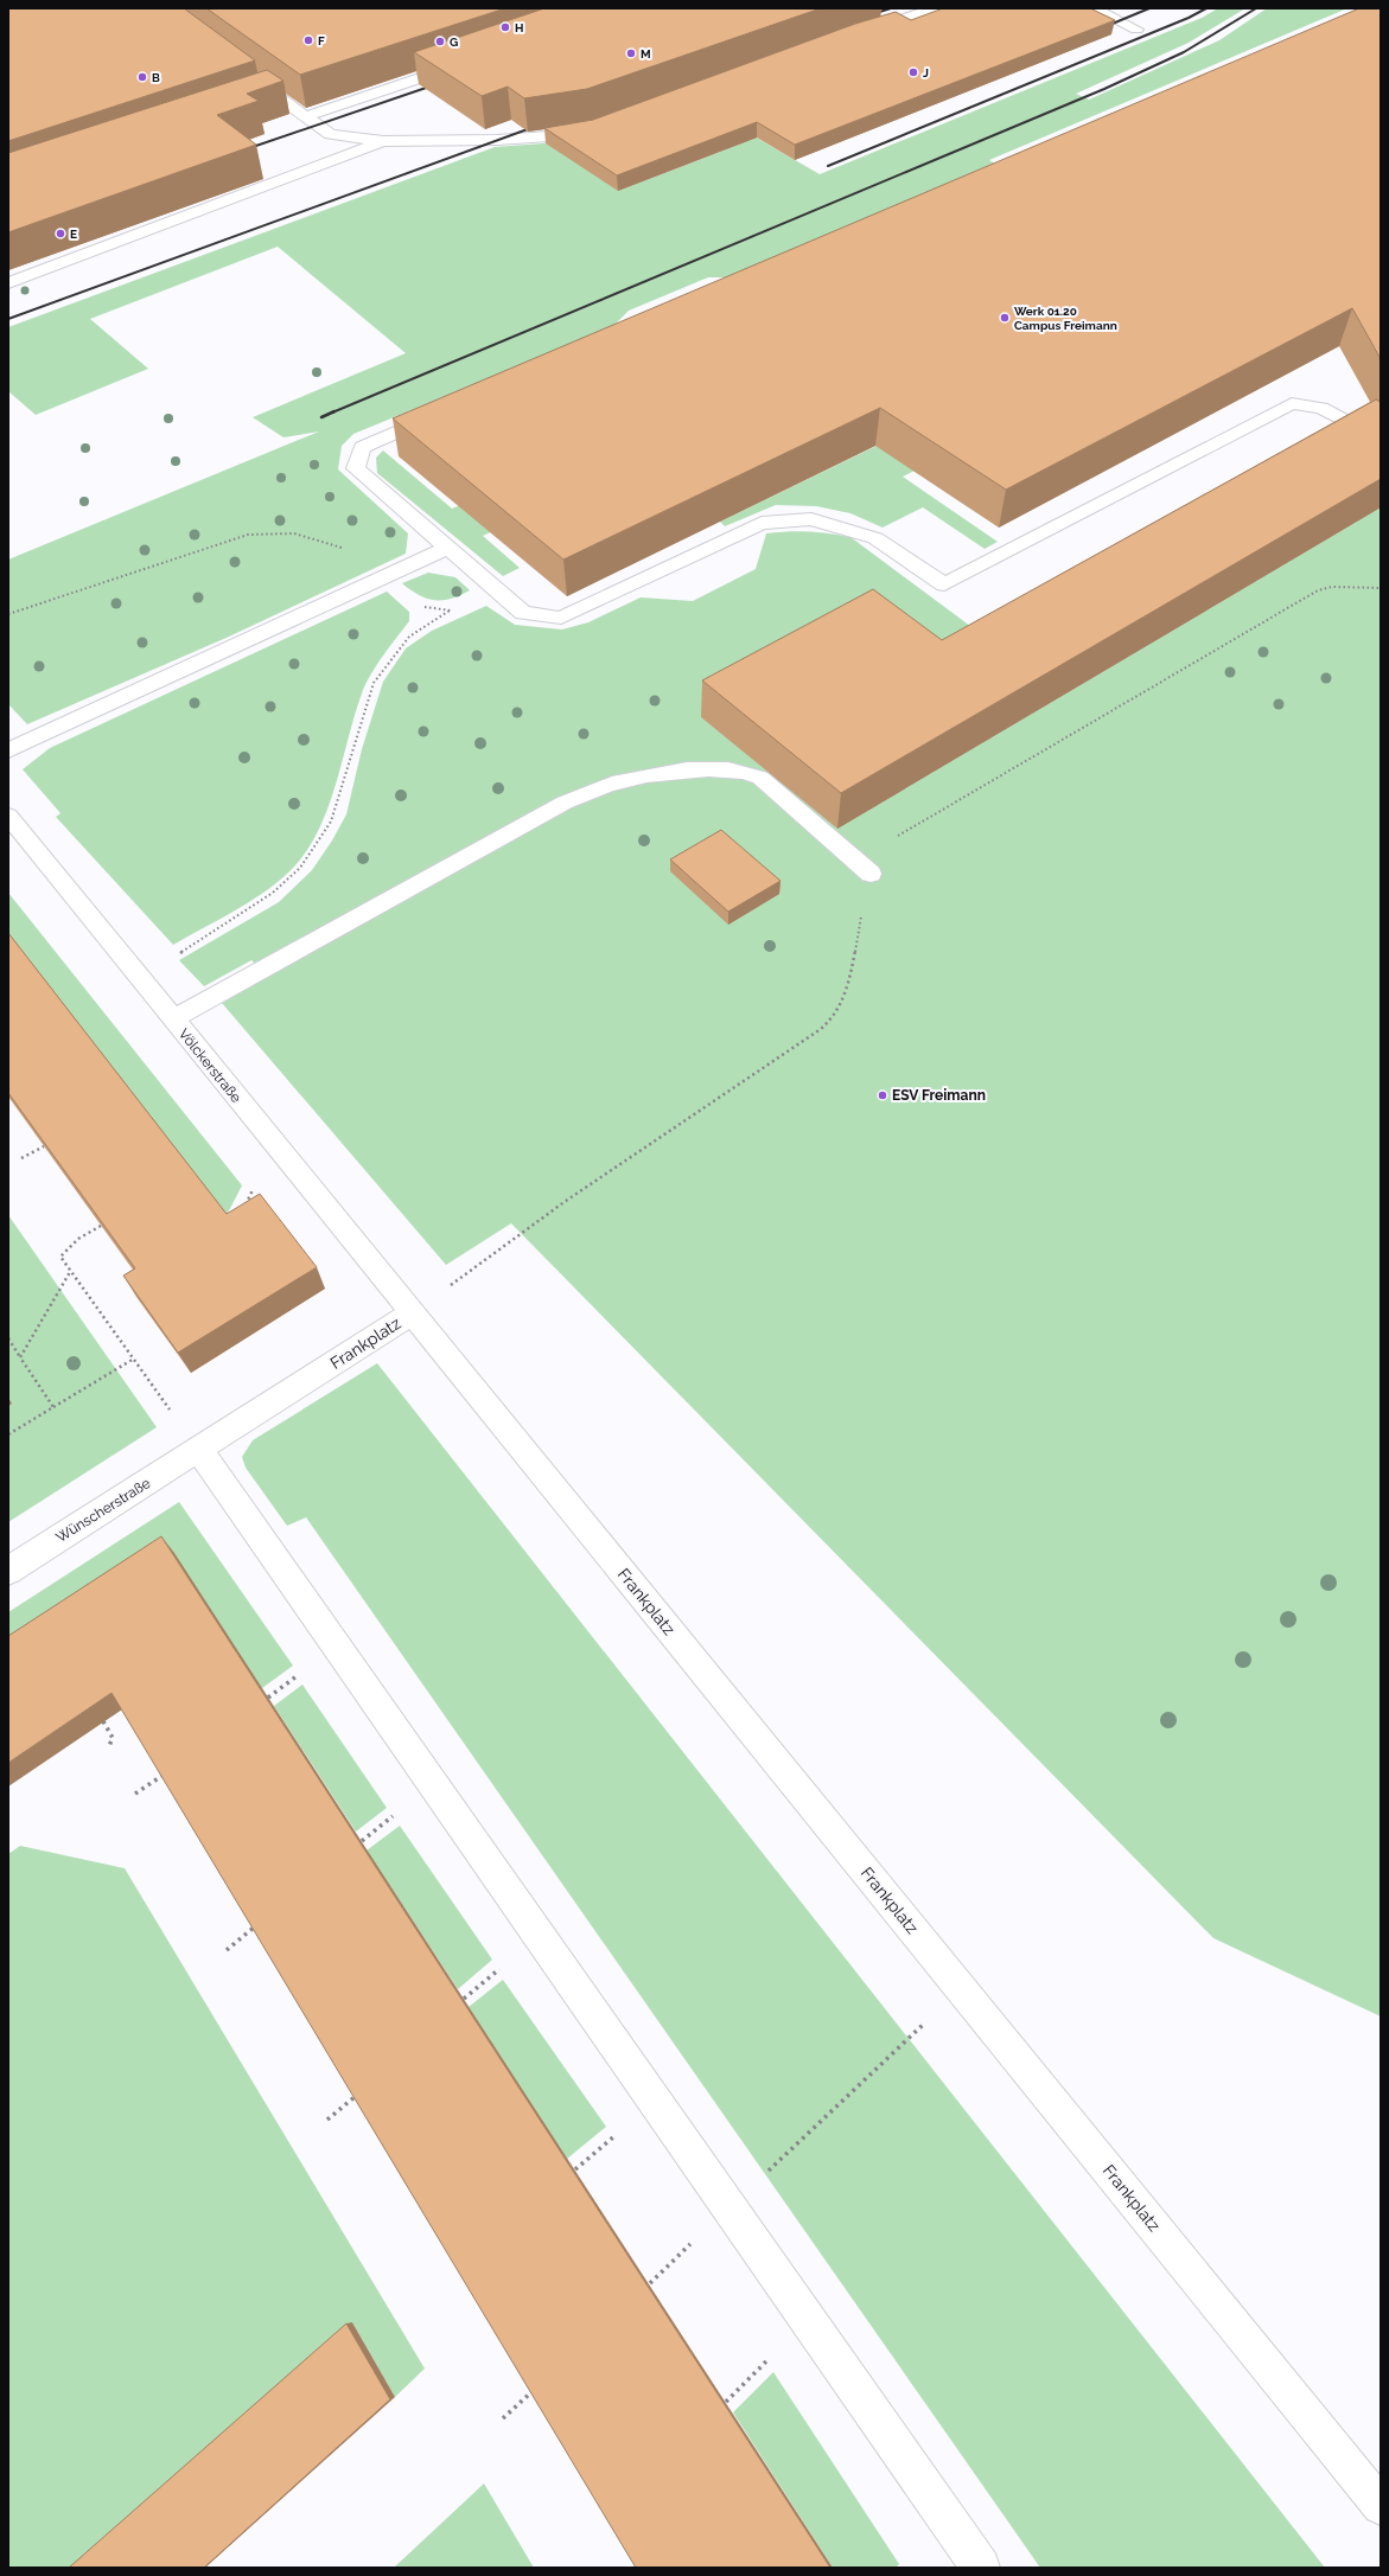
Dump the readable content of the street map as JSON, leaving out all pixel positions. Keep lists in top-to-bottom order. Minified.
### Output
{"streets":{"street":["Völckerstraße","Frankplatz","Wünscherstraße"]},"crossings":[["Völckerstraße","Frankplatz"],["Frankplatz","Wünscherstraße"]],"places":["H","F","G","M","J","B","E","Werk 01.20 Campus Freimann","ESV Freimann"]}
